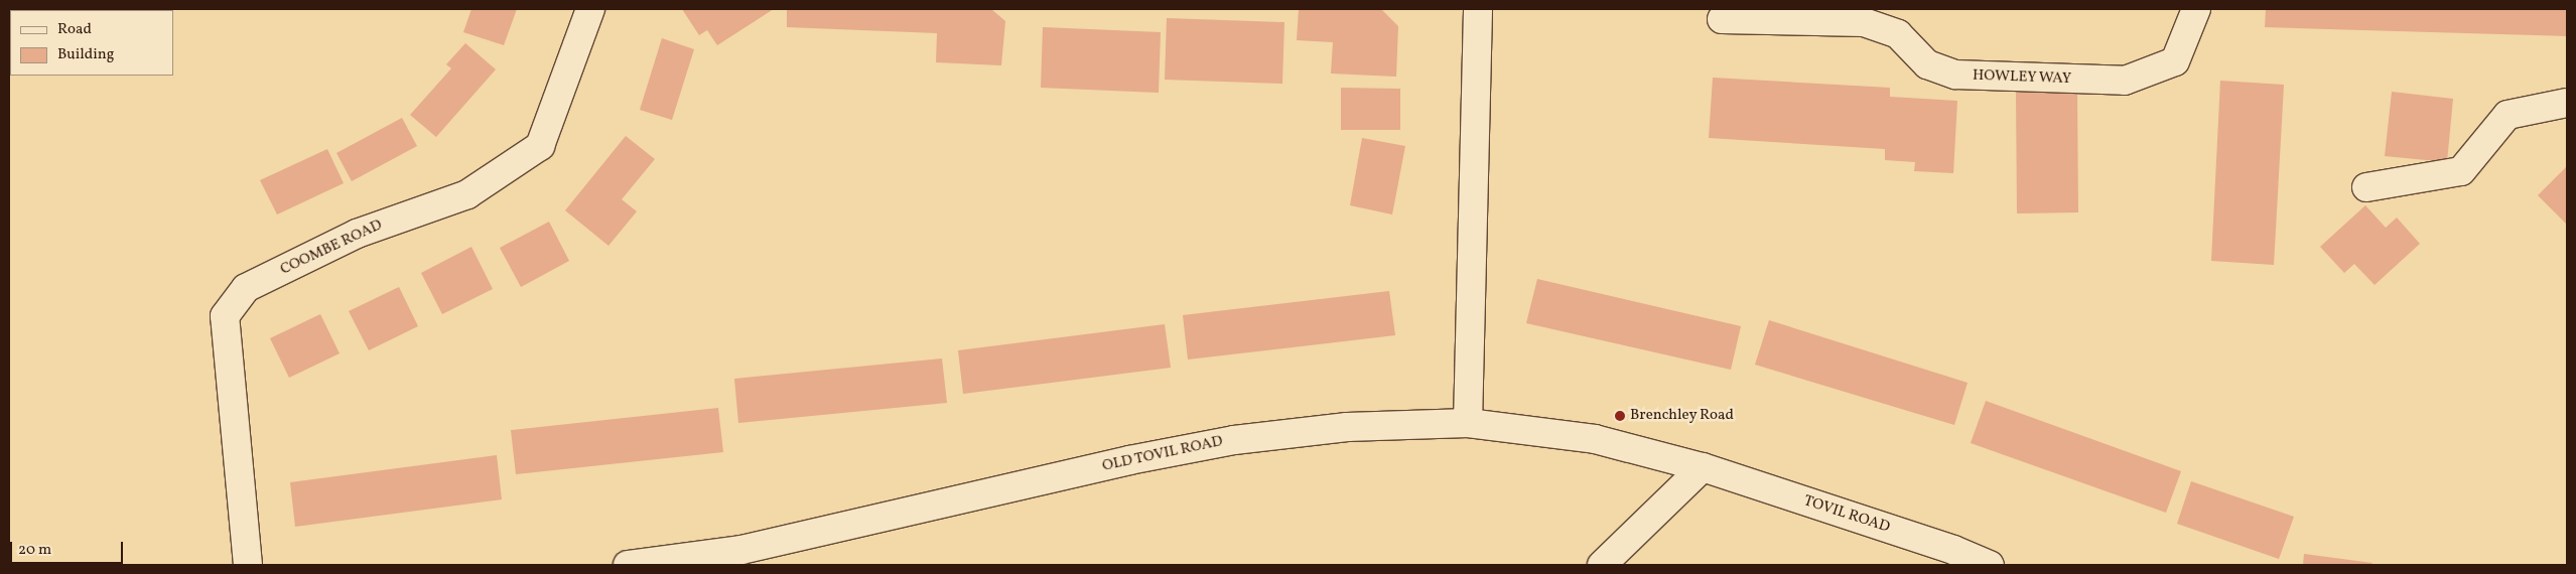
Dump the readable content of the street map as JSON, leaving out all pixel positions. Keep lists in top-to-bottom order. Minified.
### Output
{"streets":{"street":["HOWLEY WAY","COOMBE ROAD","OLD TOVIL ROAD","TOVIL ROAD"]},"crossings":[["OLD TOVIL ROAD","TOVIL ROAD"]],"places":["Brenchley Road"],"legend":["Road","Building"],"scale_bar":"20 m"}
